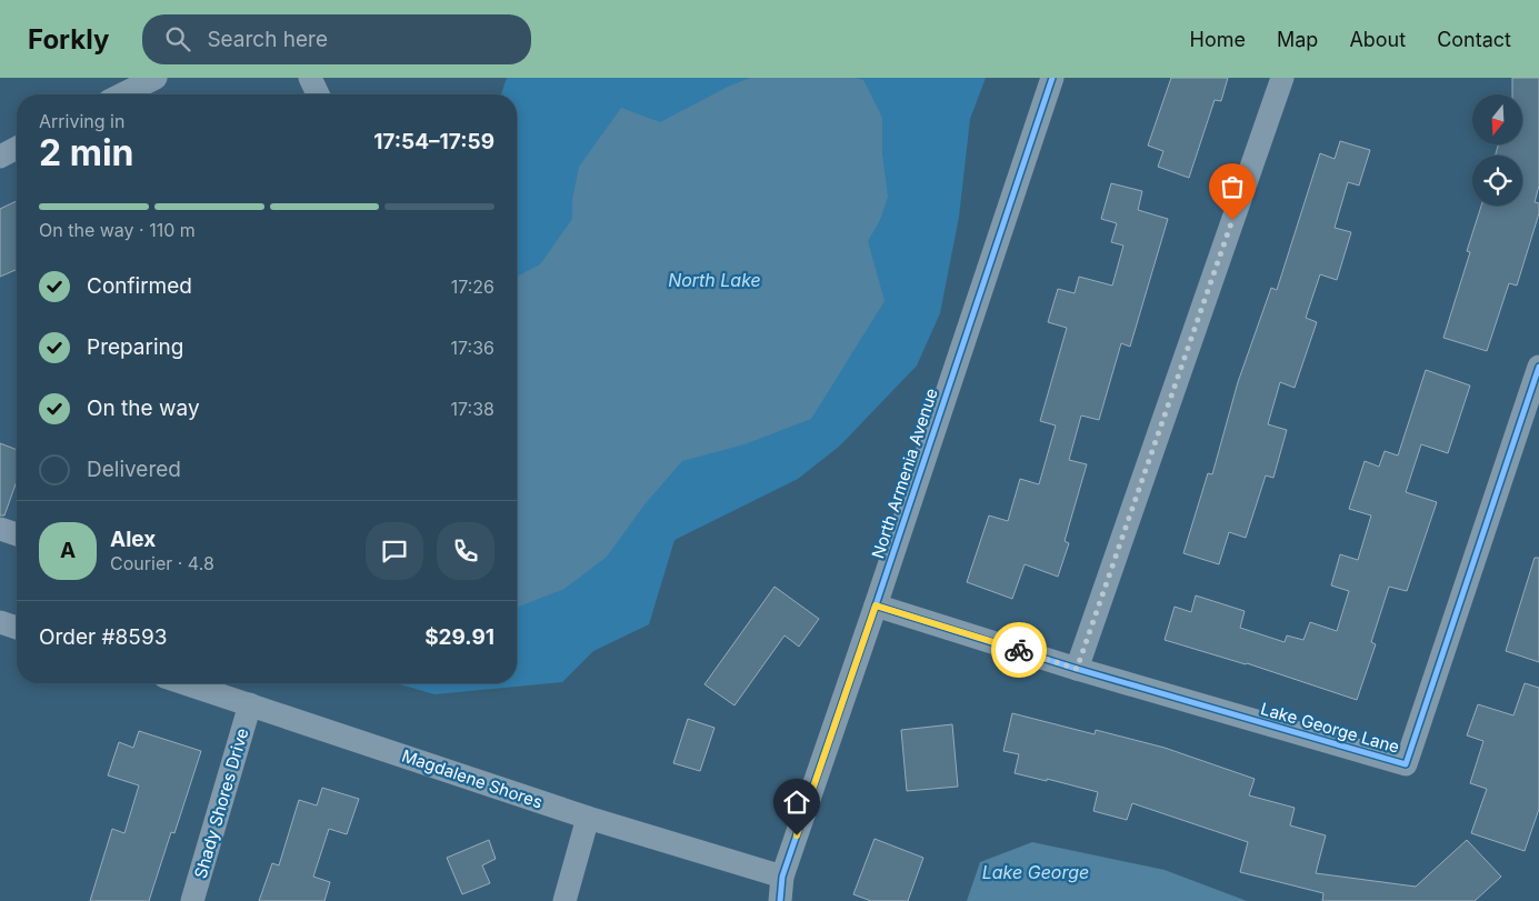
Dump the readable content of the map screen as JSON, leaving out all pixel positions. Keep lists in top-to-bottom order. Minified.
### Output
{"streets":{"street":["North Armenia Avenue","Lake George Lane","Magdalene Shores","Shady Shores Drive"]},"crossings":[["North Armenia Avenue","Lake George Lane"],["North Armenia Avenue","Magdalene Shores"],["Magdalene Shores","Shady Shores Drive"]],"water":["North Lake","Lake George"],"north":"bottom","page":{"header":"Forkly","search":"Search here","nav":["Home","Map","About","Contact"],"heading":["2 min","Arriving in","17:54–17:59"],"panel":["Alex","Courier · 4.8","Order #8593","$29.91"],"bar":"On the way · 110 m","list":[["Confirmed","17:26"],["Preparing","17:36"],["On the way","17:38"],"Delivered"],"round":"A"}}
